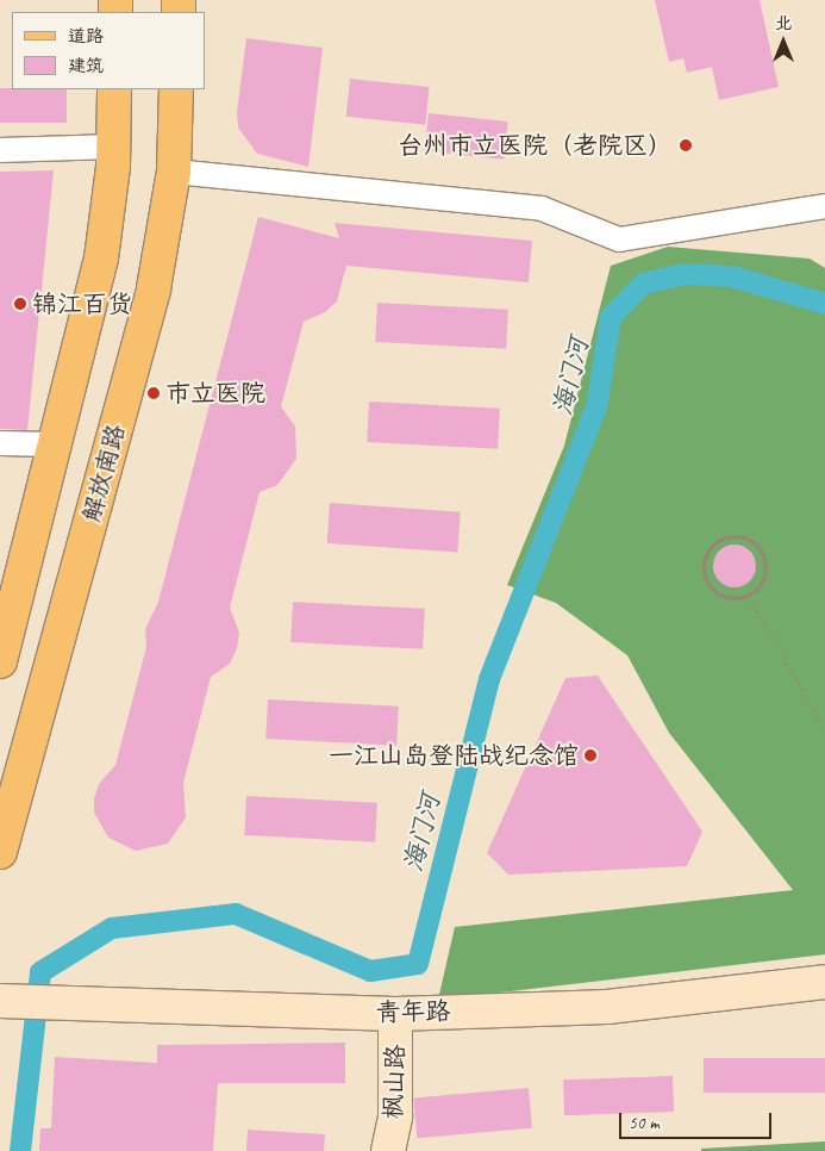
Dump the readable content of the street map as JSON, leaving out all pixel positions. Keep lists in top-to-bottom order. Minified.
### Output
{"streets":{"main road":["解放南路","青年路","枫山路"]},"crossings":[["青年路","枫山路"]],"water":["海门河"],"places":["台州市立医院（老院区）","锦江百货","市立医院","一江山岛登陆战纪念馆"],"legend":["道路","建筑"],"scale_bar":"50 m","north":"top"}
